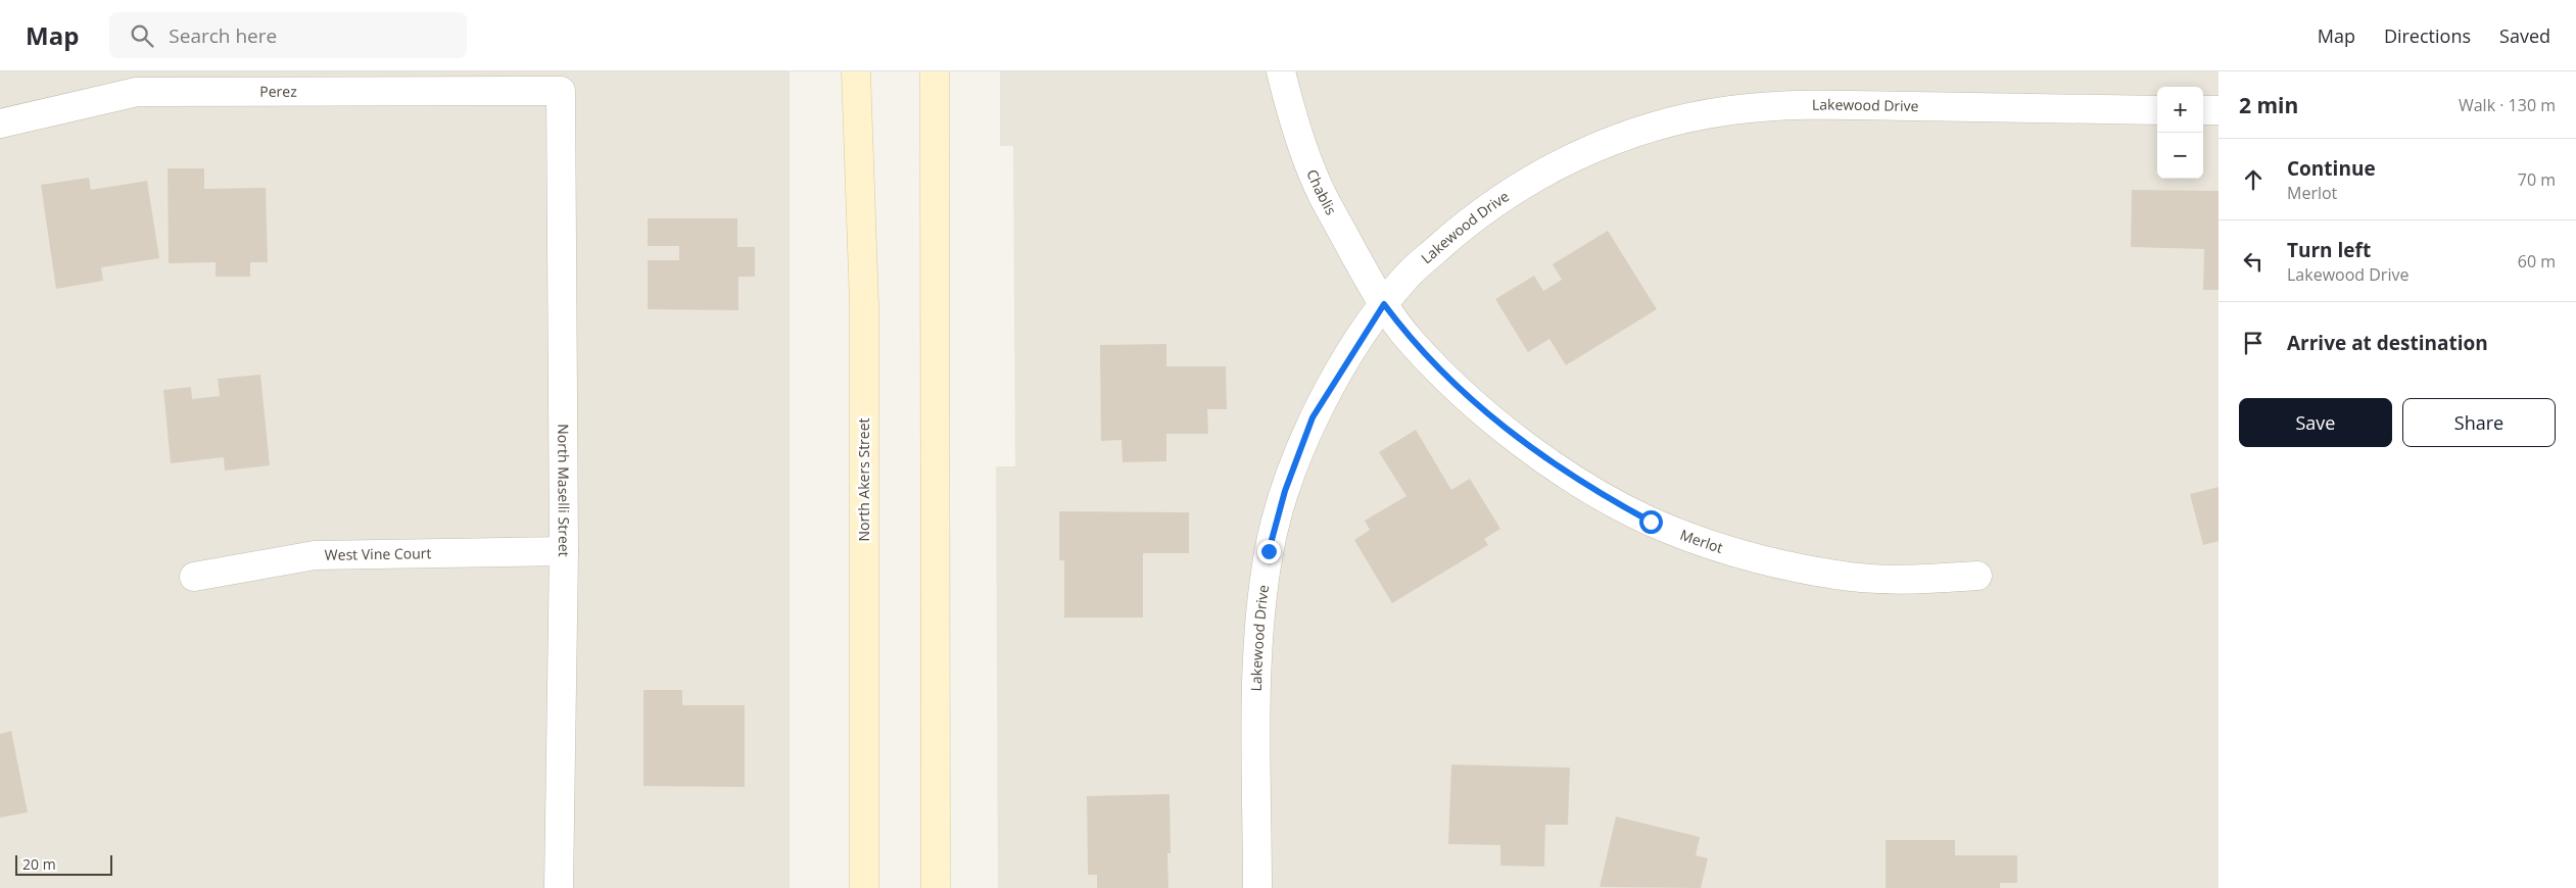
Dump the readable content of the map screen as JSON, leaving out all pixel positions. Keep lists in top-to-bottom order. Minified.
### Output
{"streets":{"main road":["North Akers Street"],"street":["Perez","Lakewood Drive","Chablis","North Maselli Street","Merlot","West Vine Court"]},"crossings":[["Perez","North Maselli Street"],["Lakewood Drive","Chablis"],["Lakewood Drive","Merlot"],["Chablis","Merlot"],["North Maselli Street","West Vine Court"]],"scale_bar":"20 m","page":{"header":"Map","search":"Search here","nav":["Map","Directions","Saved"],"heading":["2 min","Walk · 130 m"],"map_buttons":["+","−"],"list":[["Continue","Merlot","70 m"],["Turn left","Lakewood Drive","60 m"],"Arrive at destination"],"buttons":["Save","Share"],"scale":"20 m"}}
